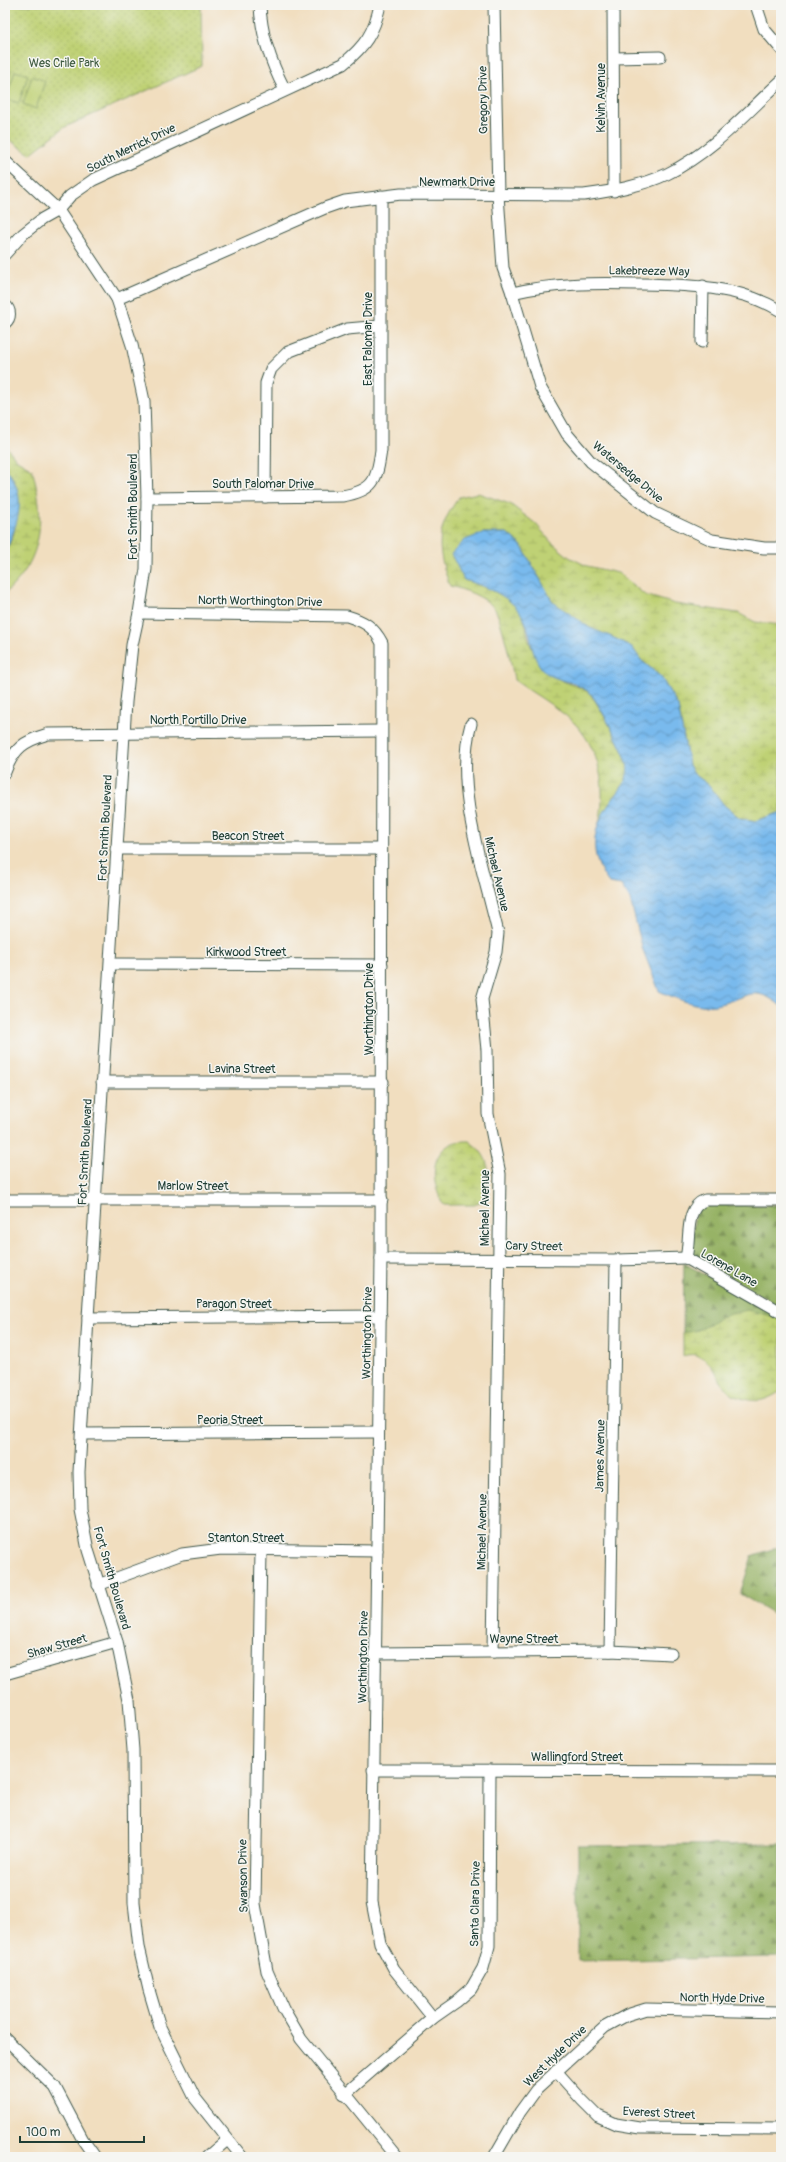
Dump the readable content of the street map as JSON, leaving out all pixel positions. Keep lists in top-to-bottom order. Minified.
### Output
{"streets":{"street":["Kelvin Avenue","Gregory Drive","South Merrick Drive","Newmark Drive","Lakebreeze Way","East Palomar Drive","Watersedge Drive","South Palomar Drive","Fort Smith Boulevard","North Worthington Drive","North Portillo Drive","Beacon Street","Michael Avenue","Kirkwood Street","Worthington Drive","Lavina Street","Marlow Street","Cary Street","Lorene Lane","Paragon Street","Peoria Street","James Avenue","Stanton Street","Wayne Street","Shaw Street","Wallingford Street","Swanson Drive","Santa Clara Drive","North Hyde Drive","West Hyde Drive","Everest Street"]},"crossings":[["Kelvin Avenue","Newmark Drive"],["Gregory Drive","Newmark Drive"],["Gregory Drive","Watersedge Drive"],["South Merrick Drive","Fort Smith Boulevard"],["Newmark Drive","East Palomar Drive"],["Newmark Drive","Watersedge Drive"],["Newmark Drive","Fort Smith Boulevard"],["Lakebreeze Way","Watersedge Drive"],["East Palomar Drive","South Palomar Drive"],["South Palomar Drive","Fort Smith Boulevard"],["Fort Smith Boulevard","North Worthington Drive"],["Fort Smith Boulevard","North Portillo Drive"],["Fort Smith Boulevard","Beacon Street"],["Fort Smith Boulevard","Kirkwood Street"],["Fort Smith Boulevard","Lavina Street"],["Fort Smith Boulevard","Marlow Street"],["Fort Smith Boulevard","Paragon Street"],["Fort Smith Boulevard","Peoria Street"],["Fort Smith Boulevard","Stanton Street"],["Fort Smith Boulevard","Shaw Street"],["North Worthington Drive","Worthington Drive"],["North Portillo Drive","Worthington Drive"],["Beacon Street","Worthington Drive"],["Michael Avenue","Cary Street"],["Michael Avenue","Wayne Street"],["Kirkwood Street","Worthington Drive"],["Worthington Drive","Lavina Street"],["Worthington Drive","Marlow Street"],["Worthington Drive","Cary Street"],["Worthington Drive","Paragon Street"],["Worthington Drive","Peoria Street"],["Worthington Drive","Stanton Street"],["Worthington Drive","Wayne Street"],["Worthington Drive","Wallingford Street"],["Worthington Drive","Santa Clara Drive"],["Cary Street","Lorene Lane"],["Cary Street","James Avenue"],["James Avenue","Wayne Street"],["Stanton Street","Swanson Drive"],["Wallingford Street","Santa Clara Drive"],["Swanson Drive","Santa Clara Drive"],["North Hyde Drive","West Hyde Drive"],["West Hyde Drive","Everest Street"]],"parks":["Wes Crile Park"],"scale_bar":"100 m"}
